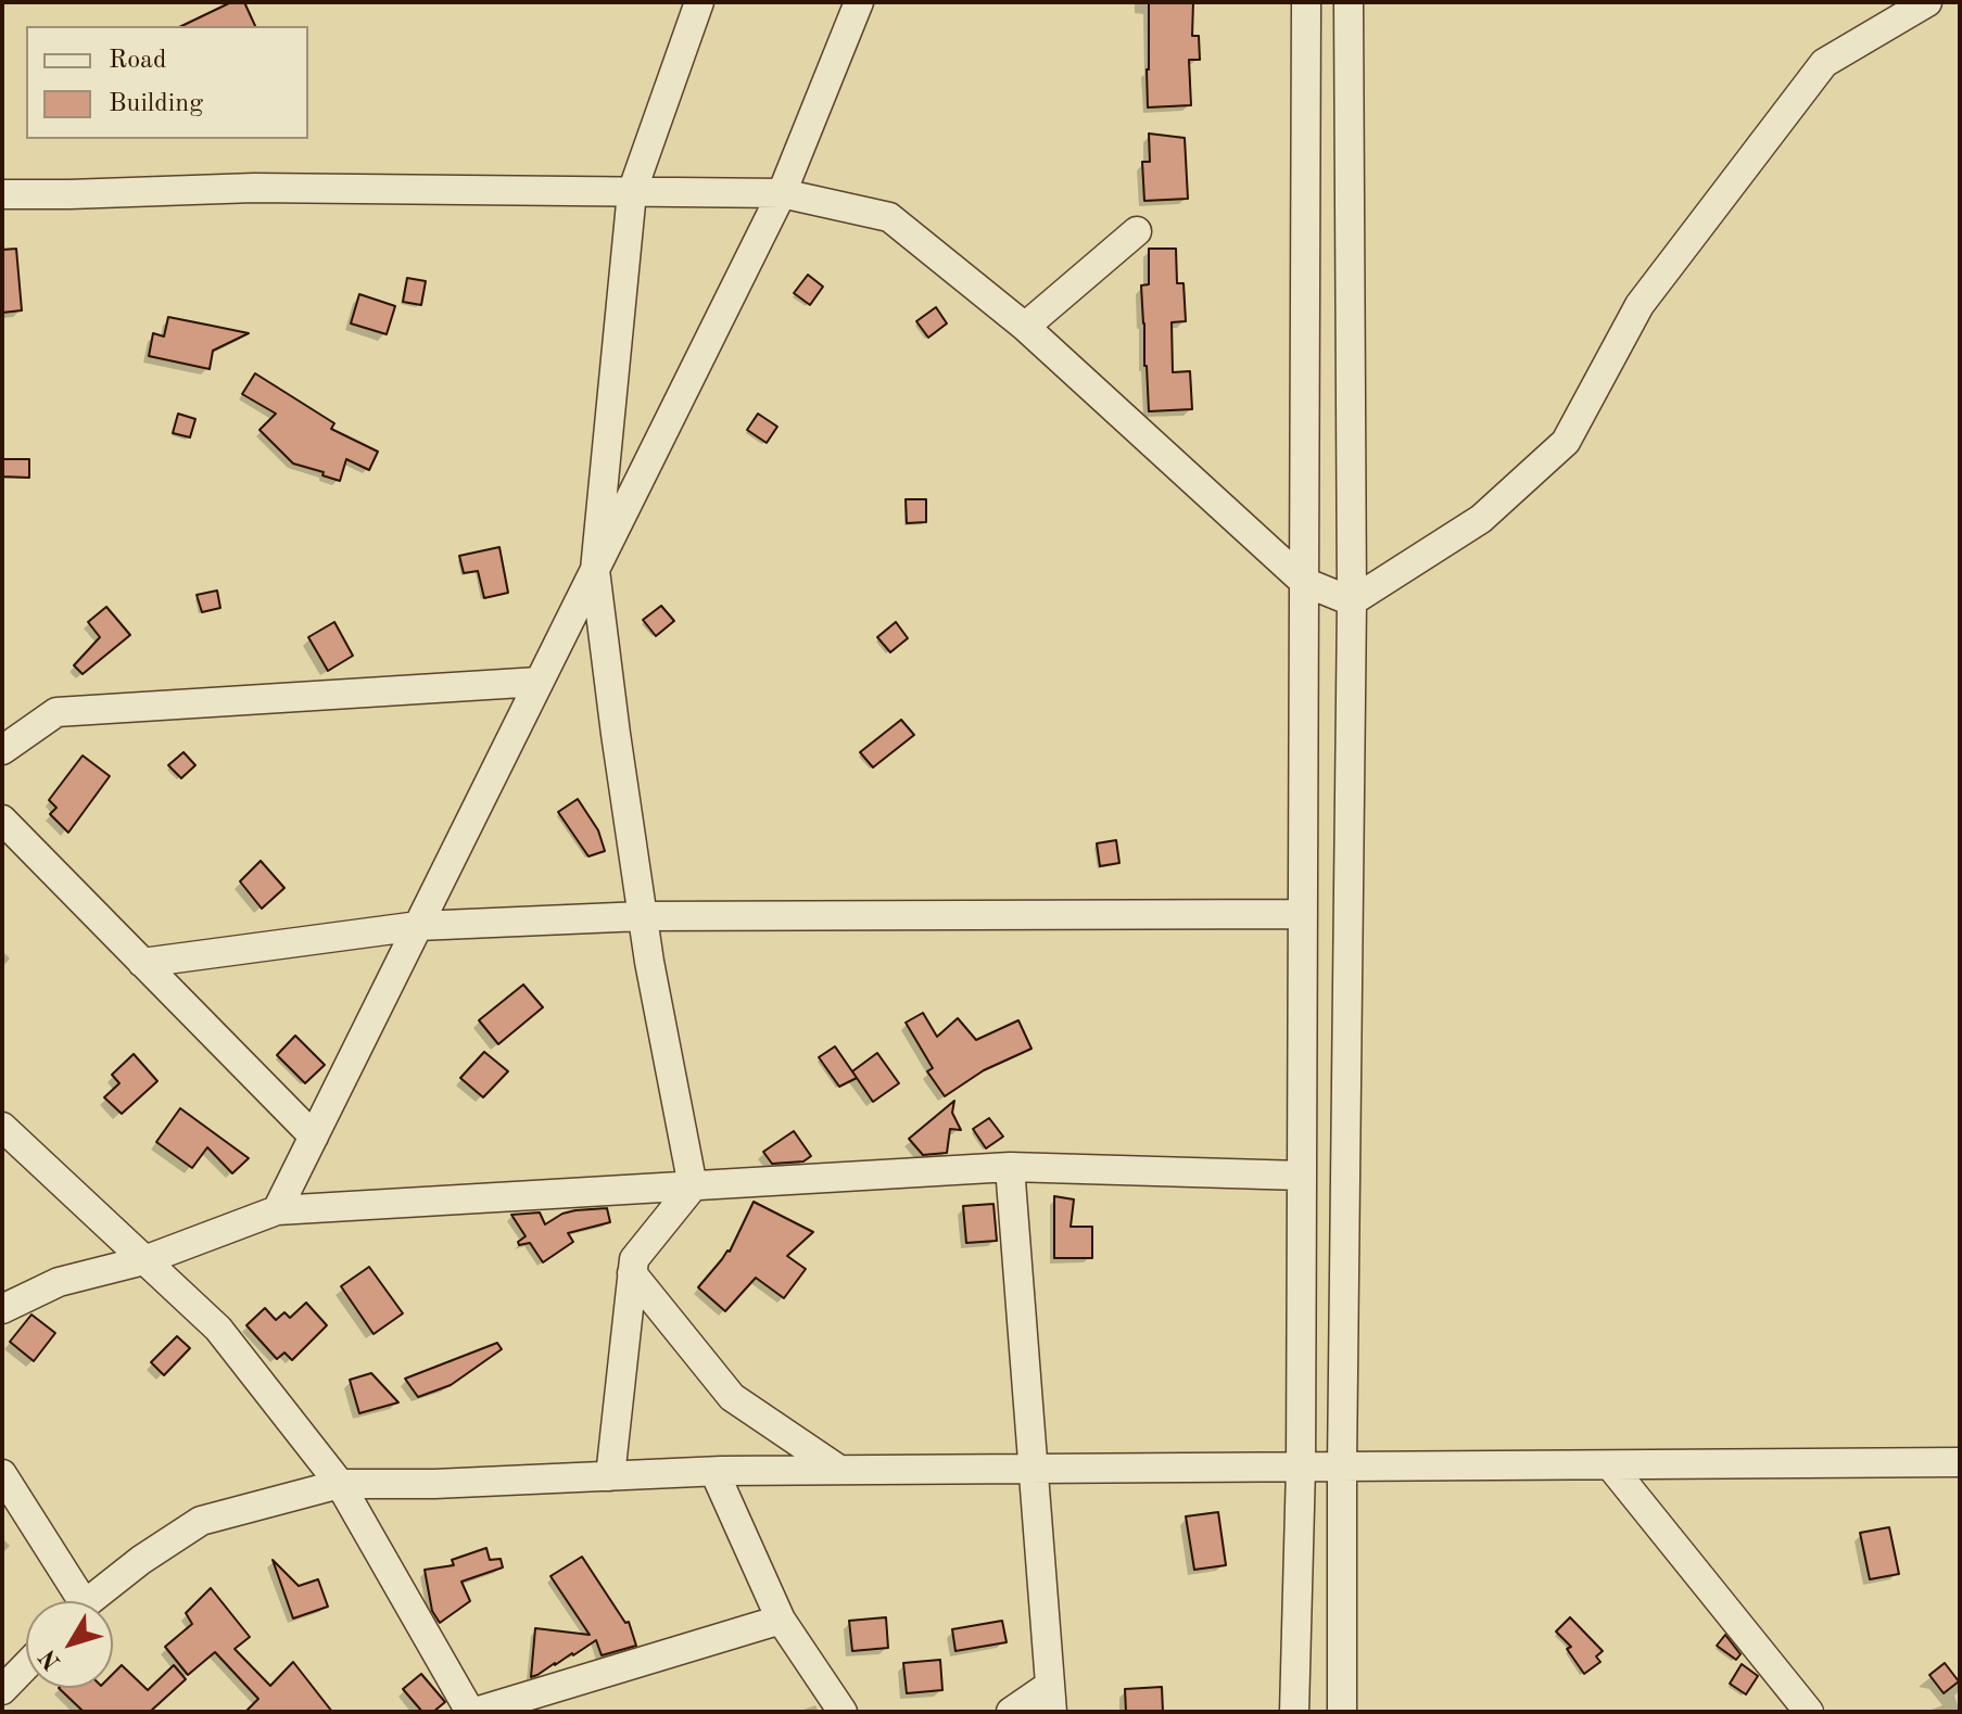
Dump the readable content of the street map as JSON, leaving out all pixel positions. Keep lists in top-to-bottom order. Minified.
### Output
{"legend":["Road","Building"],"north":"bottom left"}
